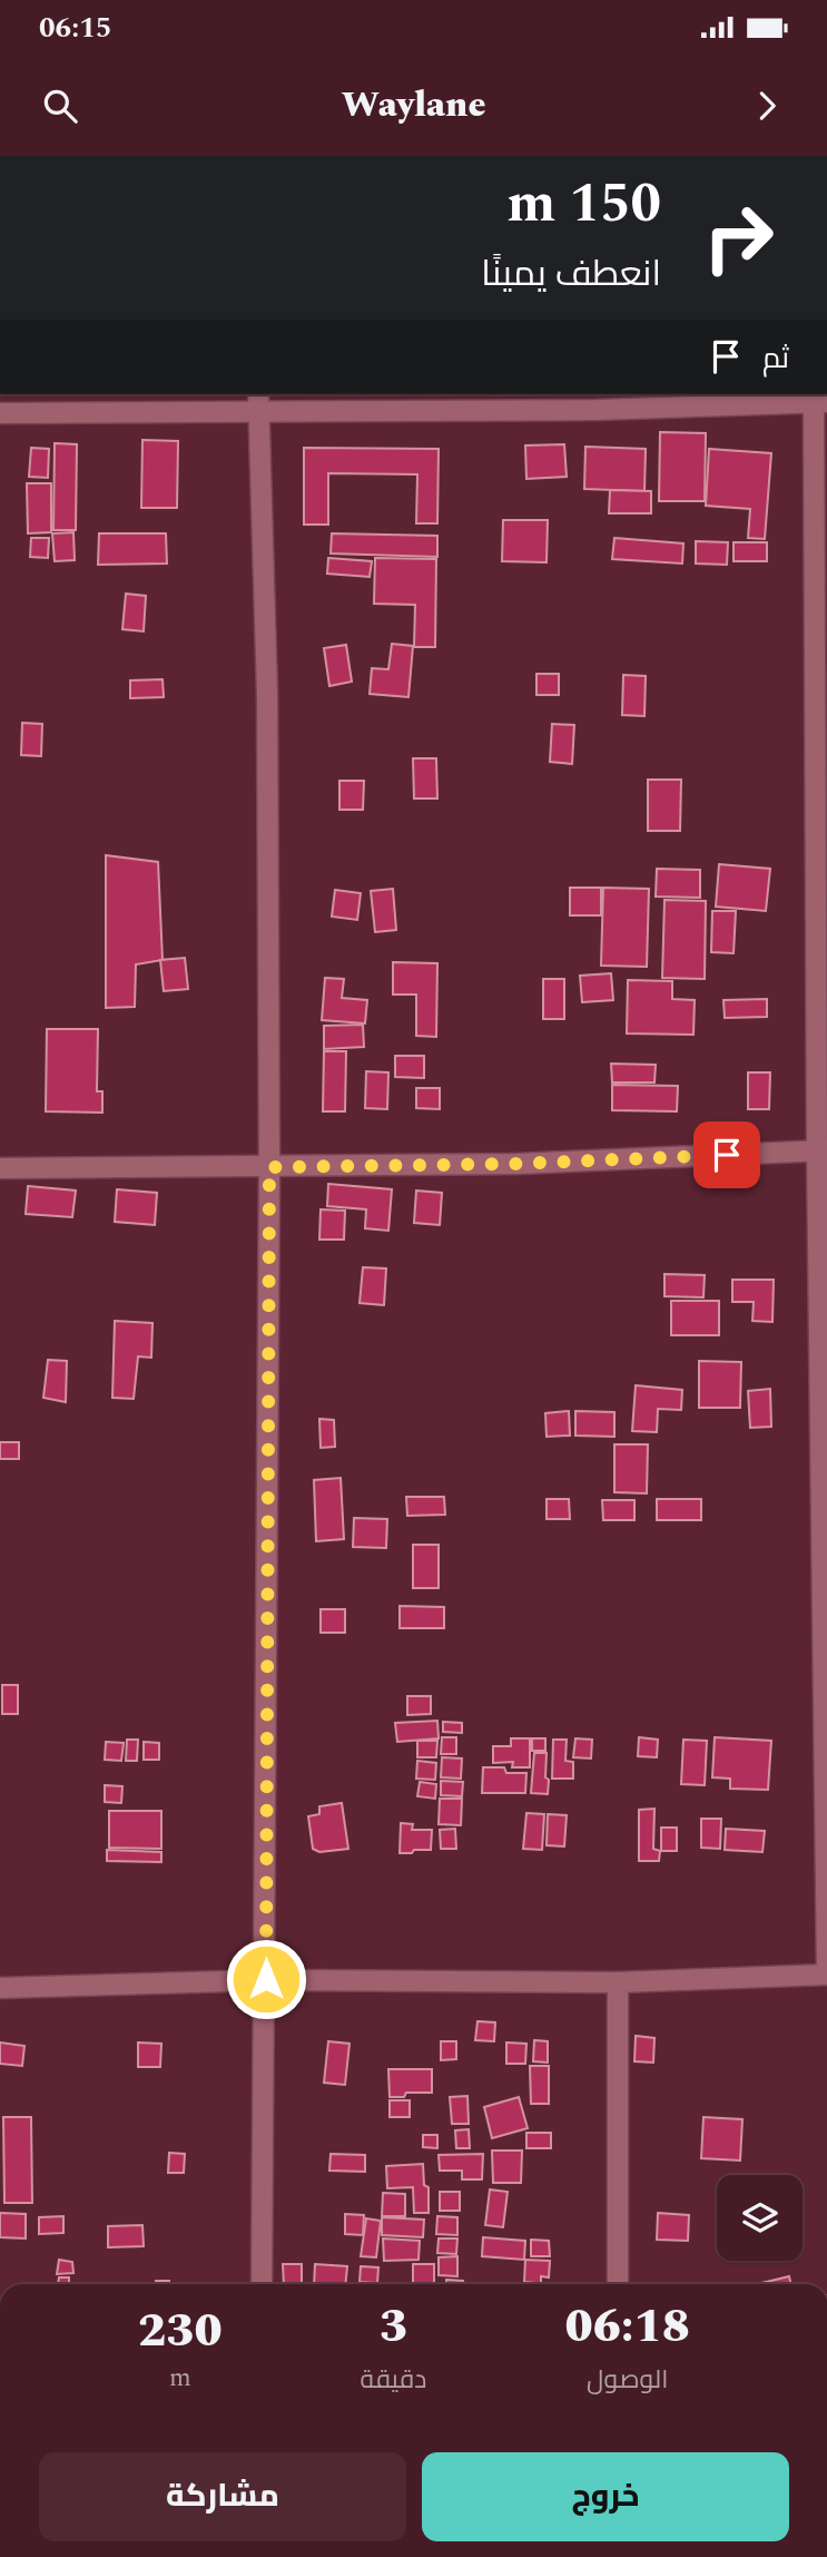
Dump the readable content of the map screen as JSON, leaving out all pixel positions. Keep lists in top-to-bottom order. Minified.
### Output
{"page":{"status":"06:15","header":"Waylane","turn":["150 m","انعطف يمينًا"],"then":"ثم","eta":["06:18","الوصول","3","دقيقة","230","m"],"buttons":["خروج","مشاركة"]}}
